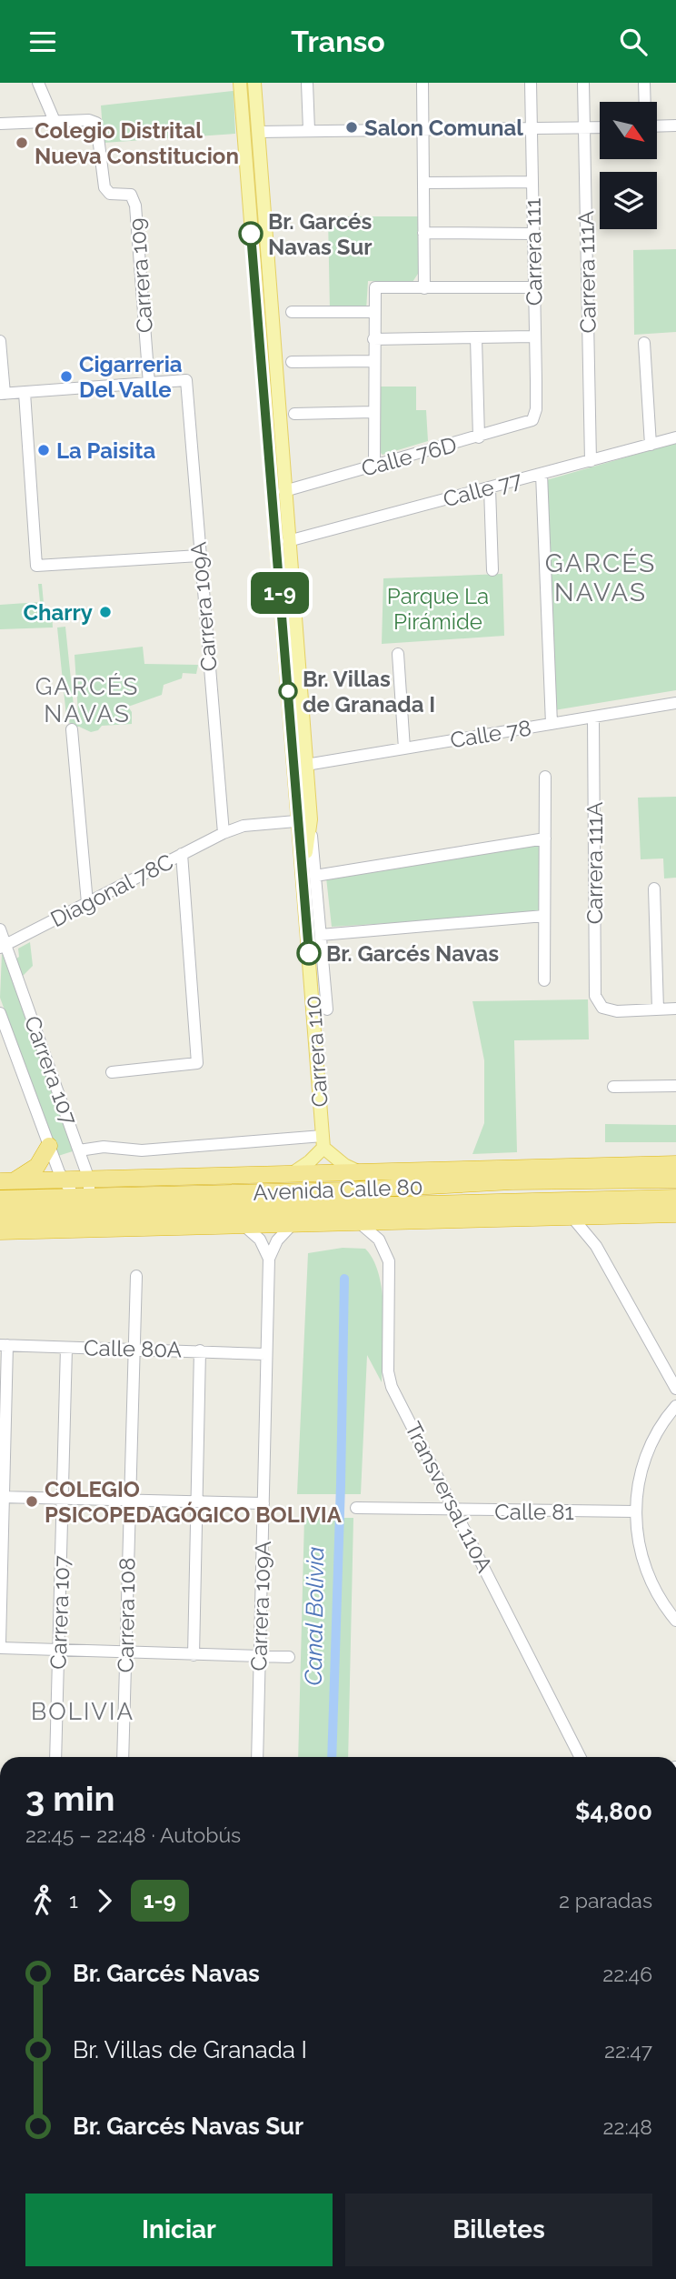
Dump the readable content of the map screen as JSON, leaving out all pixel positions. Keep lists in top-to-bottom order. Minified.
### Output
{"streets":{"highway":["Avenida Calle 80"],"main road":["Carrera 110"],"street":["Carrera 111","Carrera 111A","Carrera 109","Calle 76D","Calle 77","Carrera 109A","Calle 78","Diagonal 78C","Carrera 107","Calle 80A","Transversal 110A","Calle 81","Carrera 108"]},"crossings":[["Carrera 111","Calle 76D"],["Carrera 111A","Calle 77"],["Carrera 111A","Calle 78"],["Carrera 109","Carrera 109A"],["Calle 76D","Carrera 110"],["Calle 77","Carrera 110"],["Carrera 109A","Diagonal 78C"],["Carrera 109A","Avenida Calle 80"],["Carrera 109A","Calle 80A"],["Calle 78","Carrera 110"],["Diagonal 78C","Carrera 110"],["Diagonal 78C","Carrera 107"],["Carrera 107","Avenida Calle 80"],["Carrera 107","Calle 80A"],["Avenida Calle 80","Transversal 110A"],["Calle 80A","Carrera 108"],["Transversal 110A","Calle 81"]],"districts":["GARCÉS NAVAS","GARCÉS NAVAS","BOLIVIA"],"water":["Canal Bolivia"],"parks":["Parque La Pirámide"],"places":["Salon Comunal","Colegio Distrital Nueva Constitucion","Br. Garcés Navas Sur","Cigarreria Del Valle","La Paisita","Charry","Br. Villas de Granada I","Br. Garcés Navas","COLEGIO PSICOPEDAGÓGICO BOLIVIA"],"lines":["bus line 1-9"],"north":"bottom right","page":{"header":"Transo","on_map":"1-9","heading":["3 min","22:45 – 22:48 · Autobús","$4,800"],"legs":["1","1-9","2 paradas"],"list":[{"name":"Br. Garcés Navas","value":"22:46"},{"name":"Br. Villas de Granada I","value":"22:47"},{"name":"Br. Garcés Navas Sur","value":"22:48"}],"buttons":["Iniciar","Billetes"]}}
